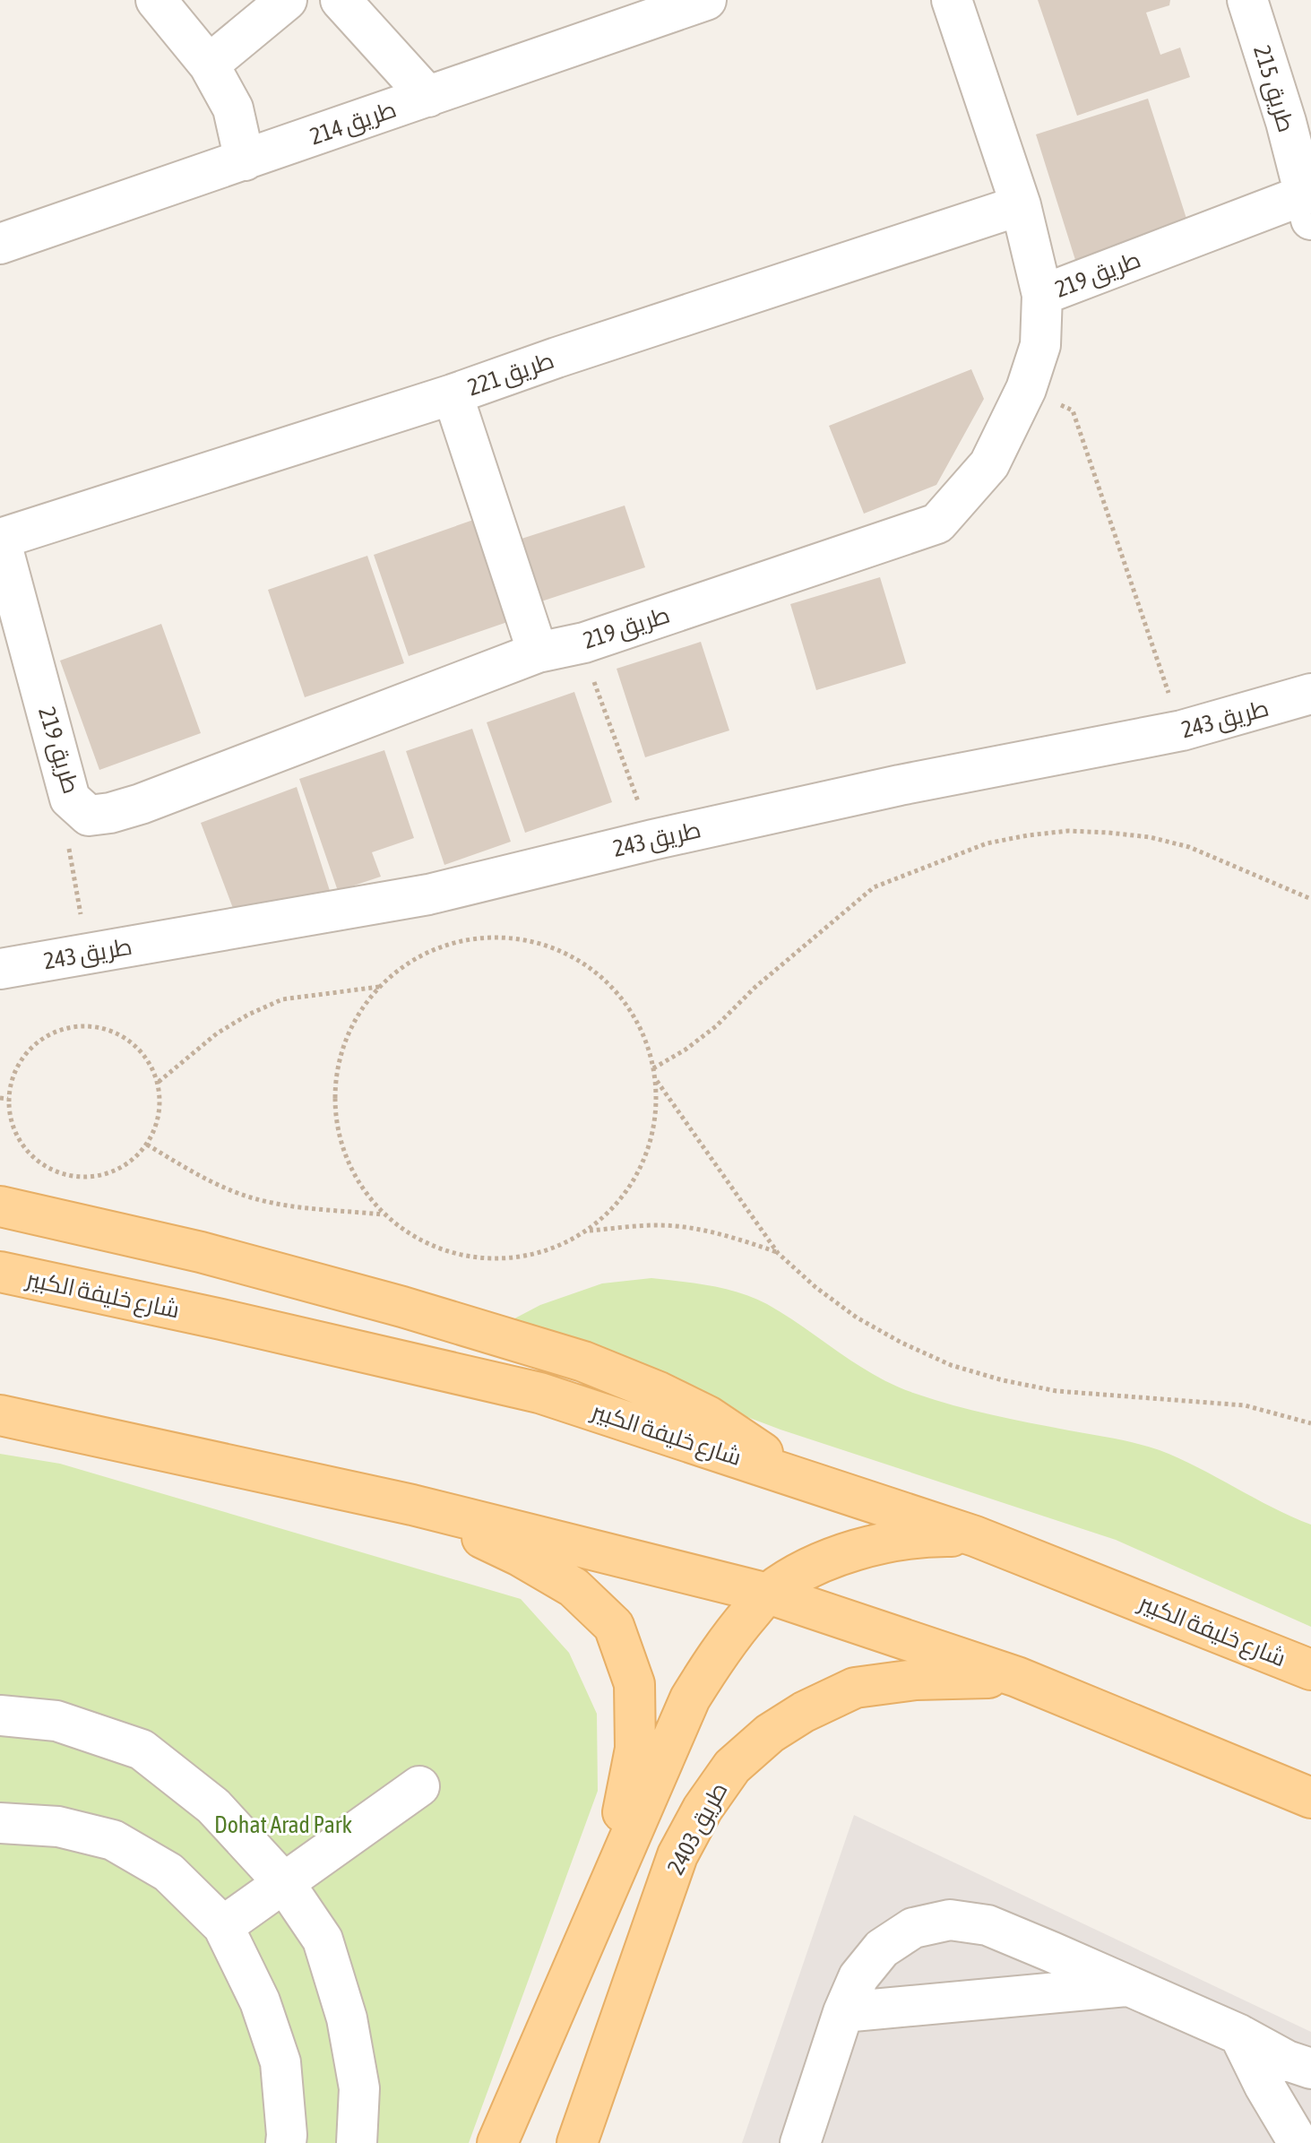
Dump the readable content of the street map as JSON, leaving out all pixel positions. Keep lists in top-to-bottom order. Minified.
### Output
{"streets":{"main road":["شارع خليفة الكبير","طريق 2403"],"street":["طريق 215","طريق 214","طريق 219","طريق 221","طريق 243"]},"crossings":[["طريق 215","طريق 219"],["طريق 219","طريق 221"]],"parks":["Dohat Arad Park"]}
